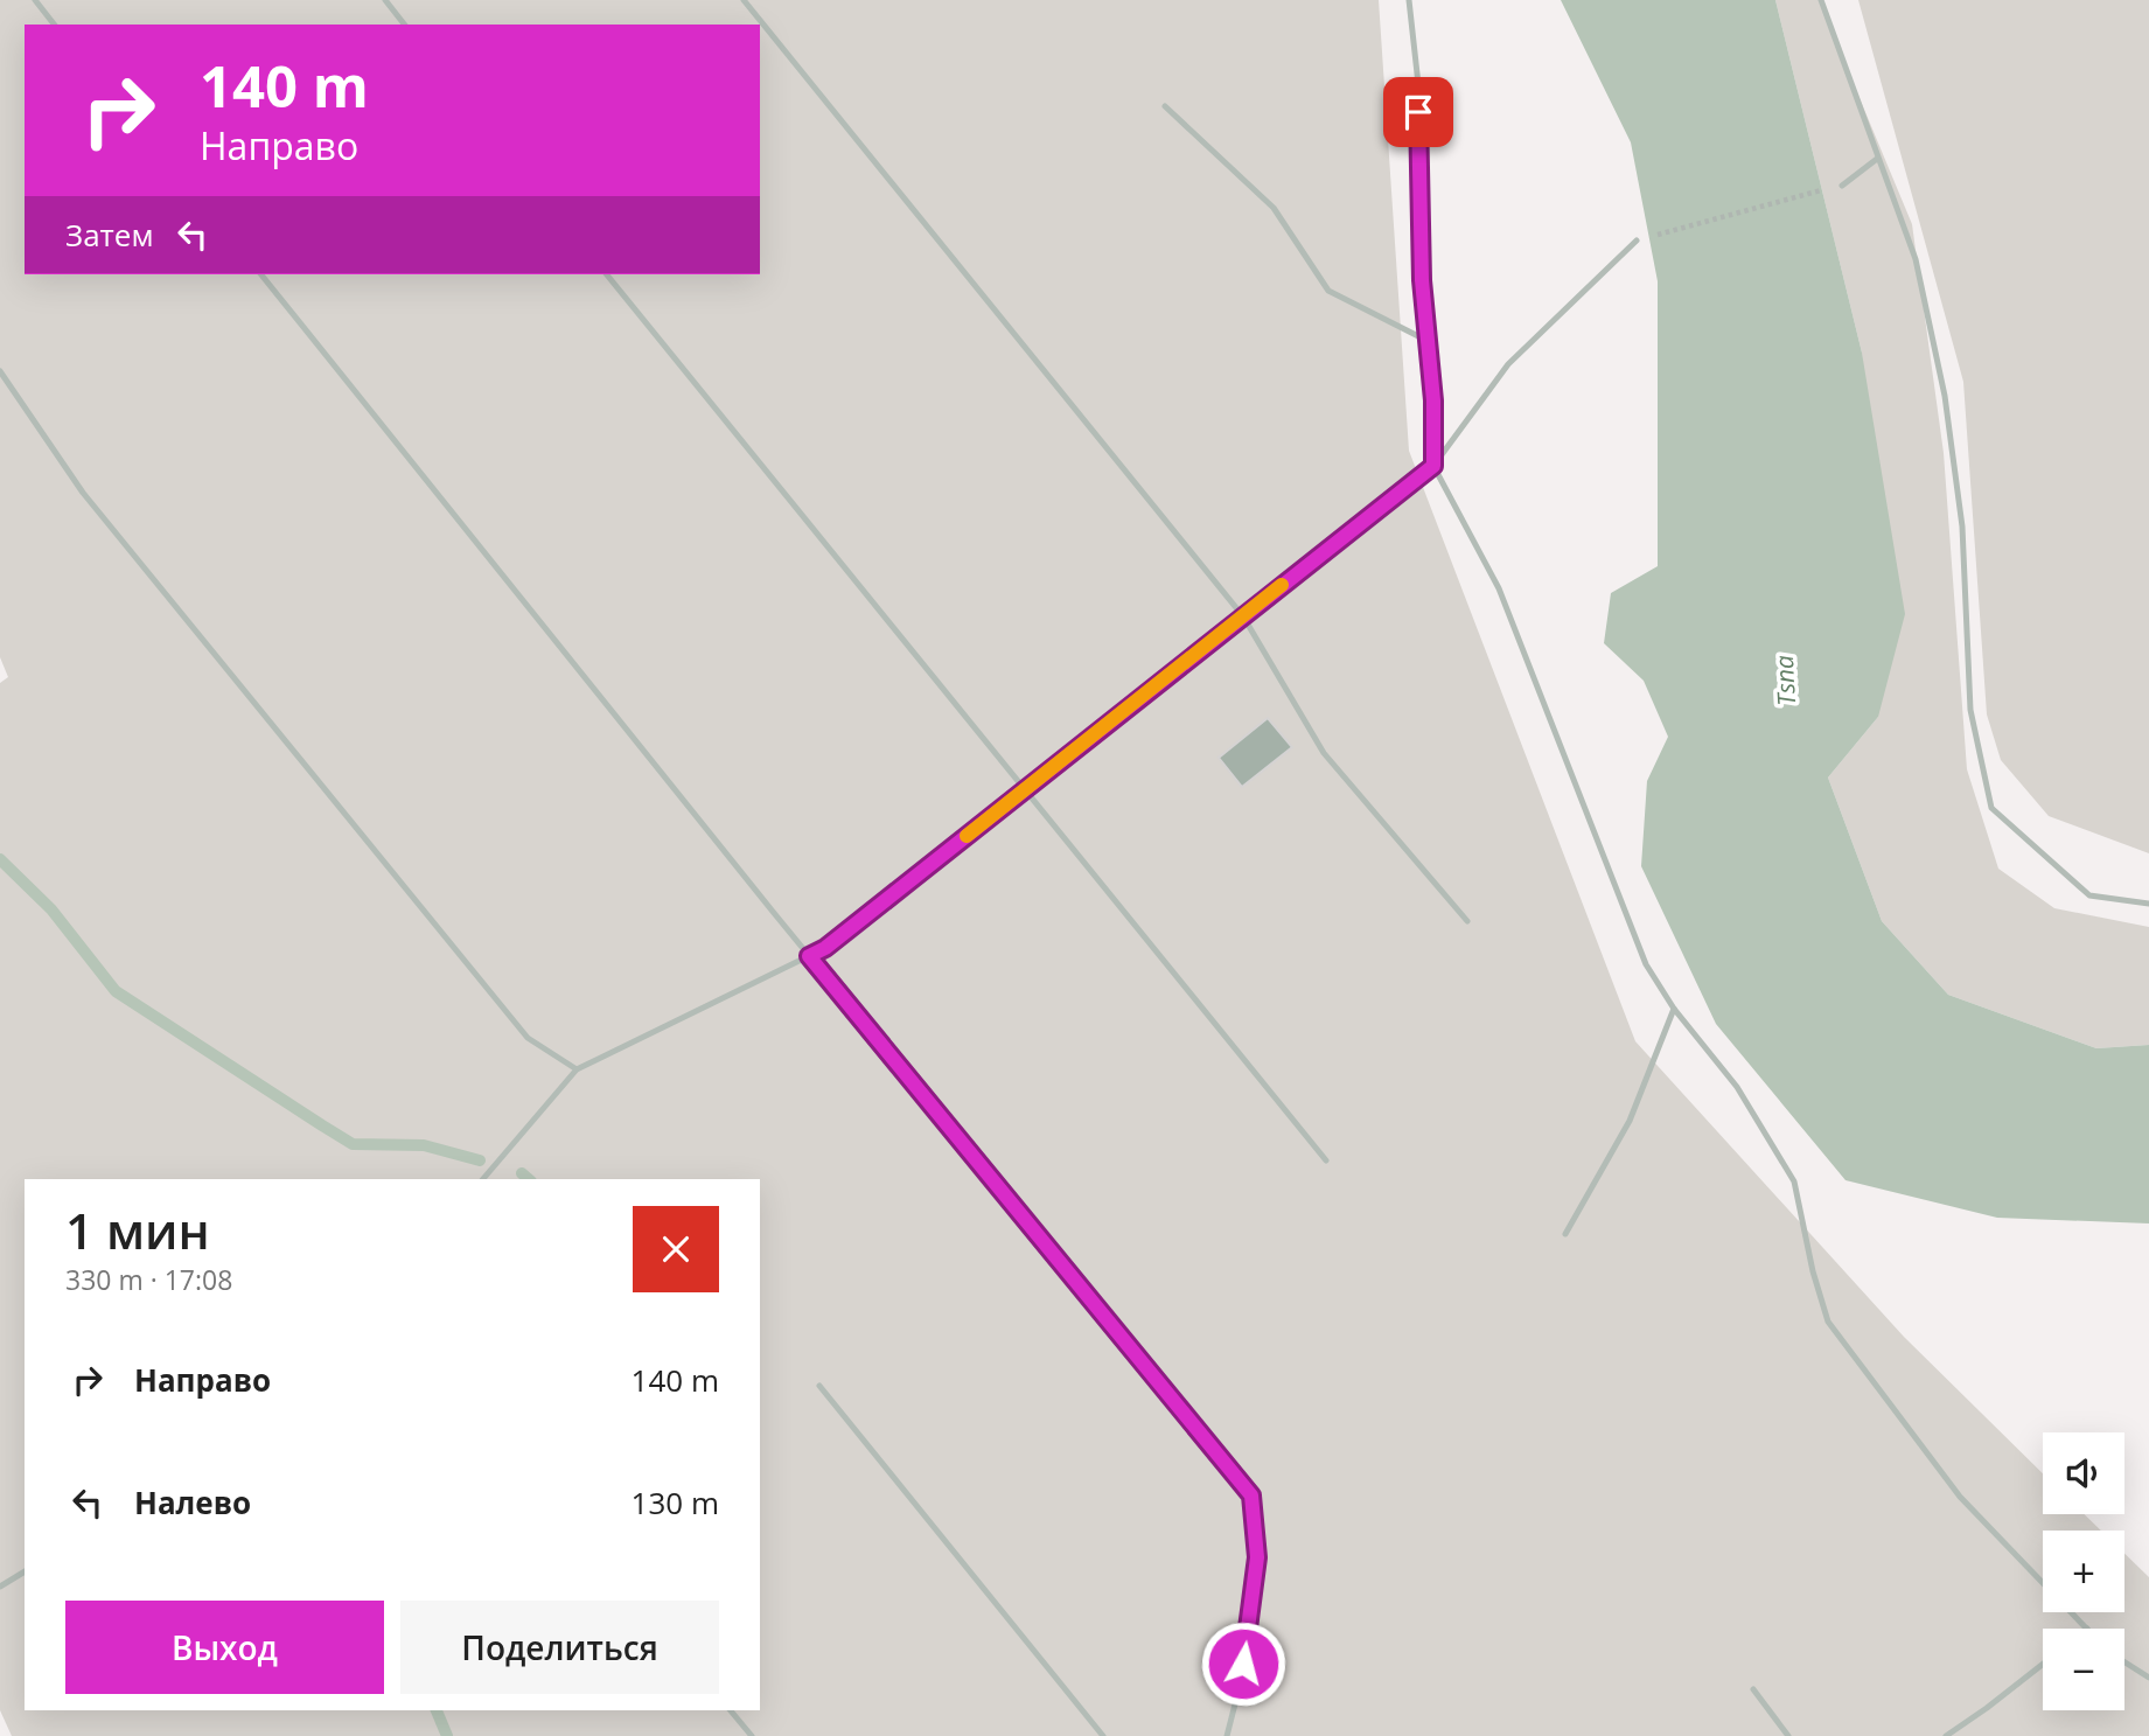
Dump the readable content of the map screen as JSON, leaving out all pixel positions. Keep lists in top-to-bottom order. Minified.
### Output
{"water":["Tsna"],"page":{"turn":["140 m","Направо"],"then":"Затем","heading":["1 мин","330 m · 17:08"],"list":[{"name":"Направо","value":"140 m"},{"name":"Налево","value":"130 m"}],"map_buttons":["+","−"],"buttons":["Выход","Поделиться"]}}
